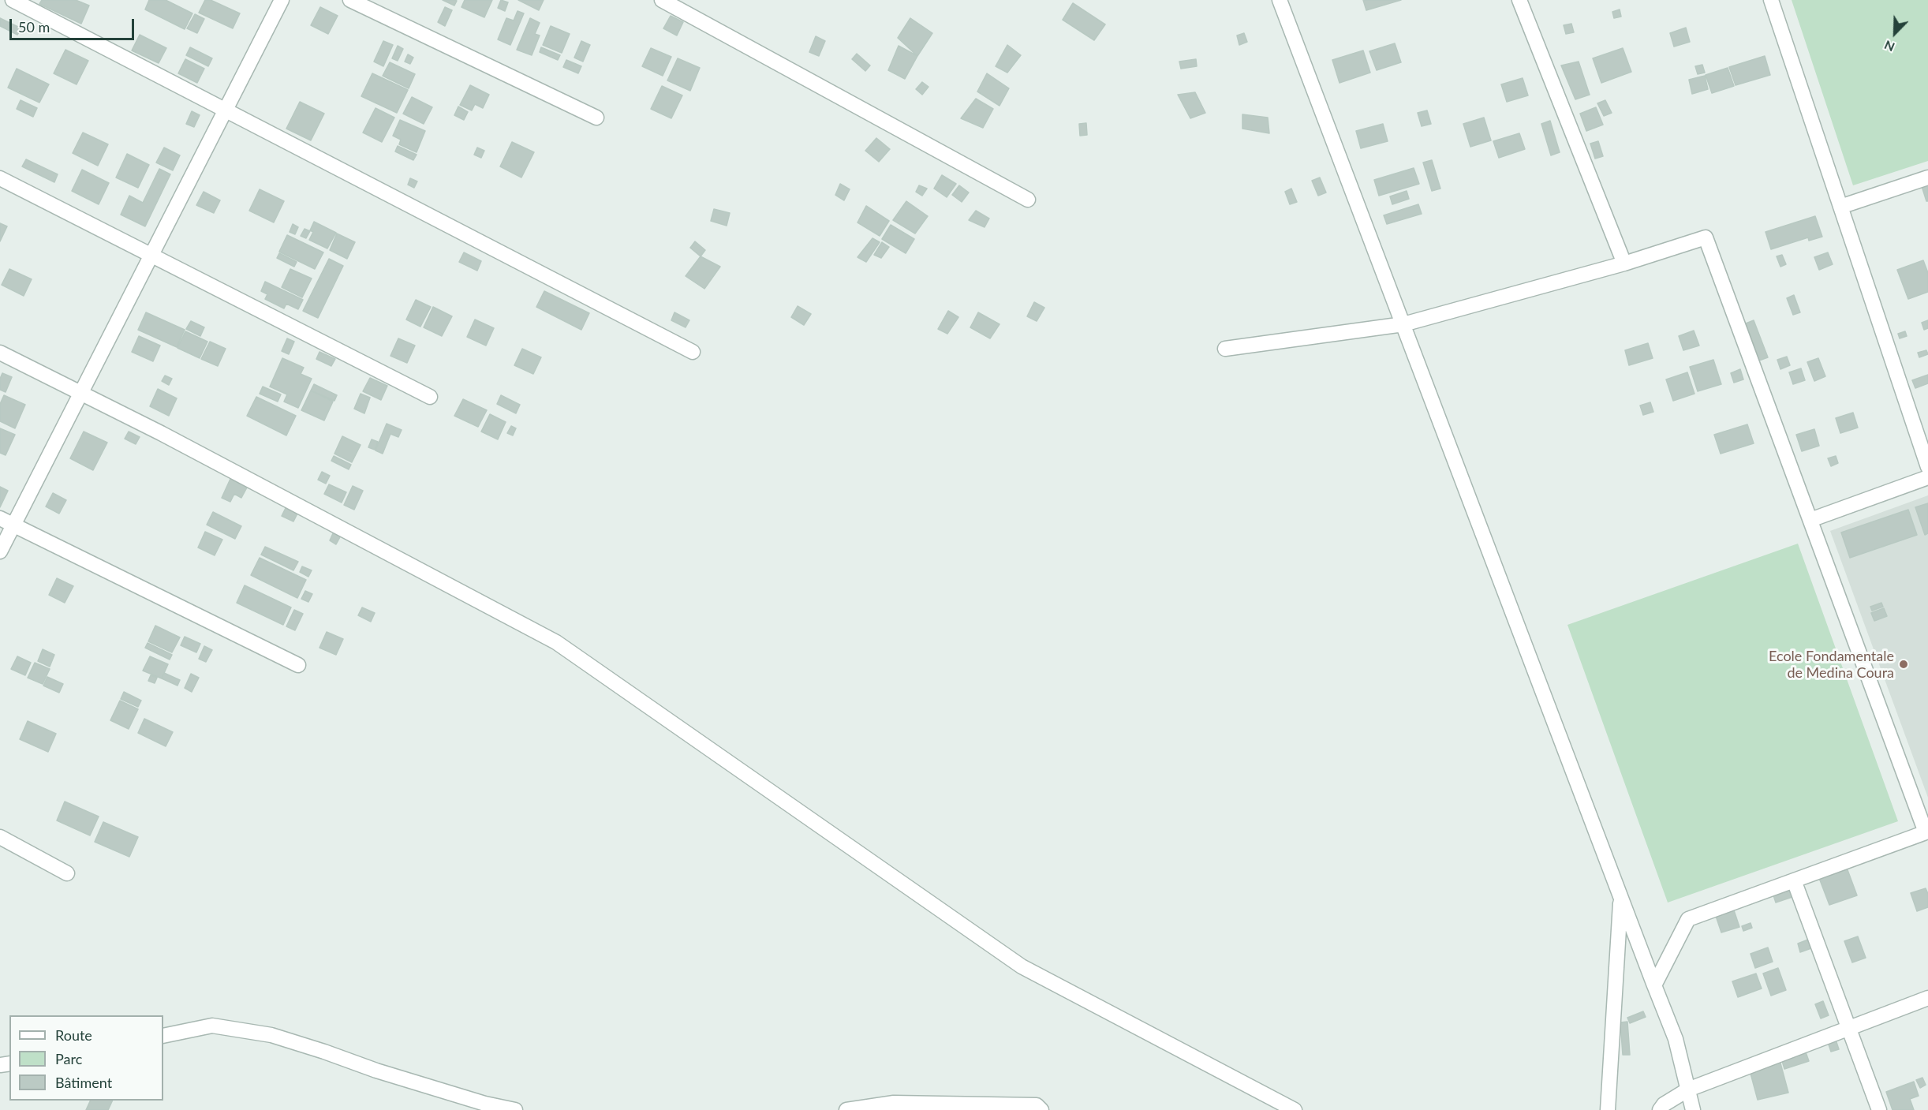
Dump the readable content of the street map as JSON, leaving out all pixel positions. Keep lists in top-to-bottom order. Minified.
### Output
{"places":["Ecole Fondamentale de Medina Coura"],"legend":["Route","Parc","Bâtiment"],"scale_bar":"50 m","north":"bottom left"}
